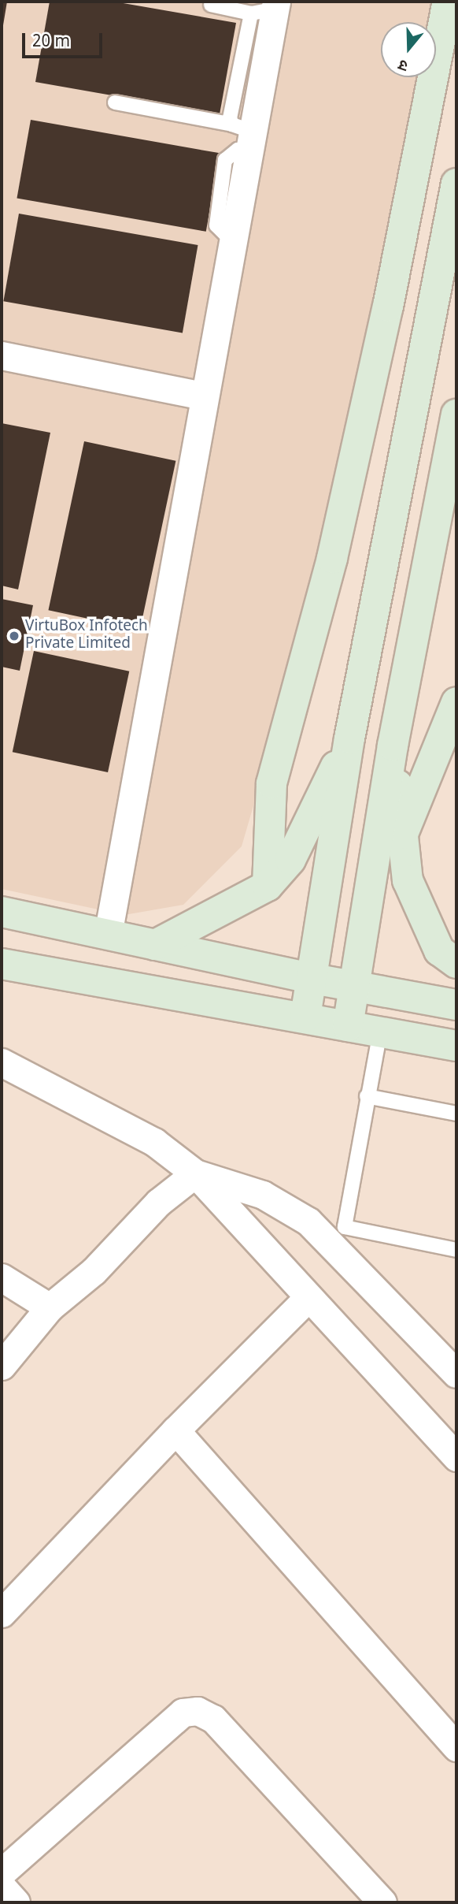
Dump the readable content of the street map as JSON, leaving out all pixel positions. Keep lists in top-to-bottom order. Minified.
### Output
{"places":["VirtuBox Infotech Private Limited"],"scale_bar":"20 m","north":"bottom"}
